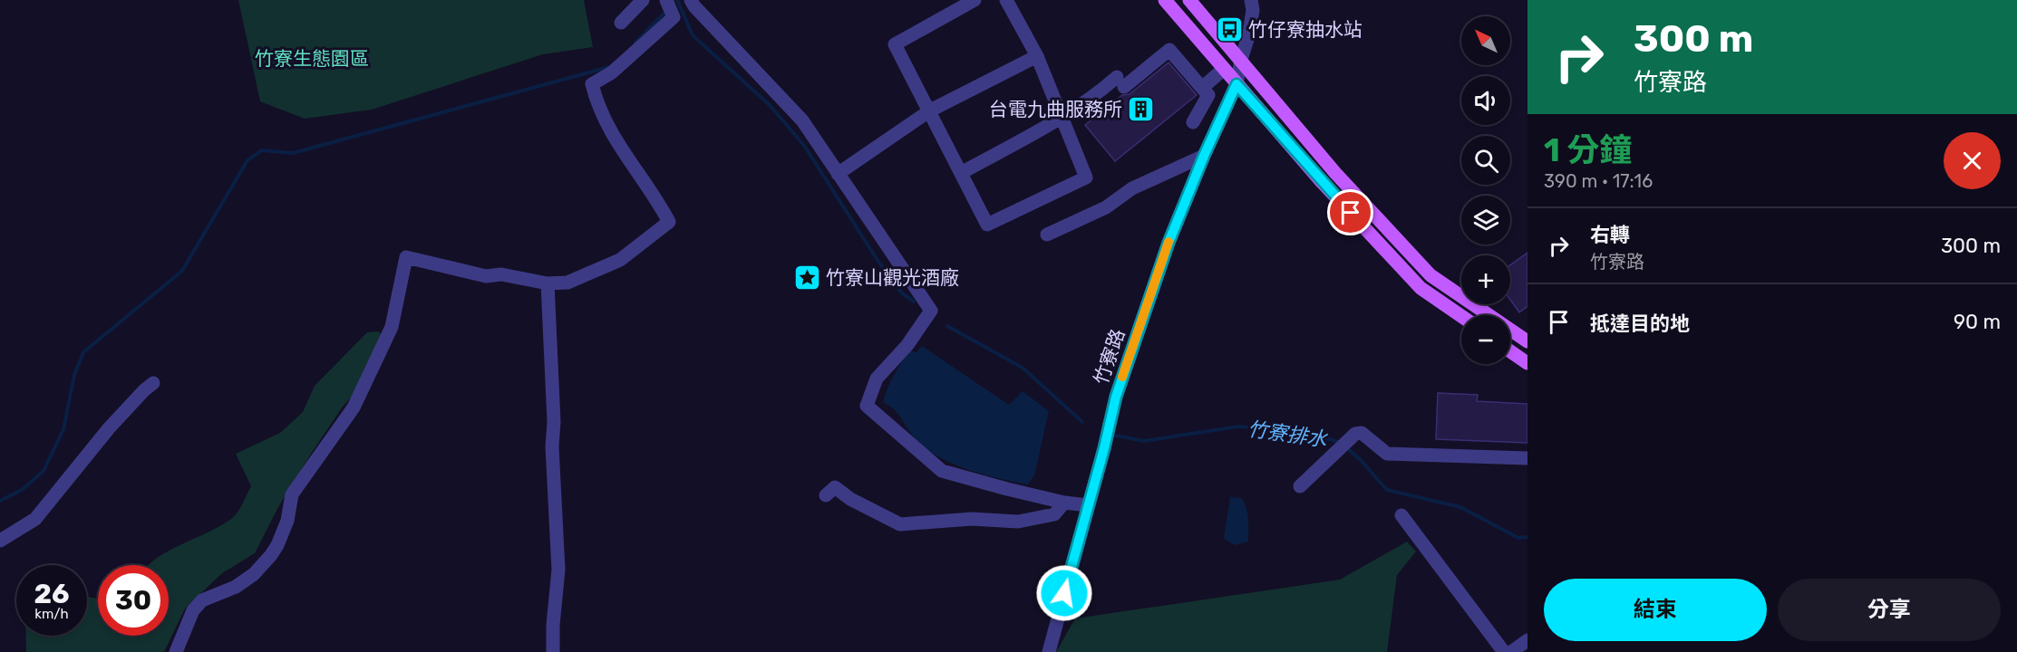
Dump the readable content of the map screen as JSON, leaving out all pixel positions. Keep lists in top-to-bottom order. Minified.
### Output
{"streets":{"street":["竹寮路"]},"water":["竹寮排水"],"parks":["竹寮生態園區"],"places":{"bus stop":["竹仔寮抽水站"],"building":["台電九曲服務所"],"place":["竹寮山觀光酒廠"]},"north":"top left","page":{"turn":["300 m","竹寮路"],"map_buttons":["+","−"],"heading":["1 分鐘","390 m · 17:16"],"list":[{"name":"右轉","note":"竹寮路","value":"300 m"},{"name":"抵達目的地","value":"90 m"}],"speed":"26 km/h","limit":"30","buttons":["結束","分享"]}}
